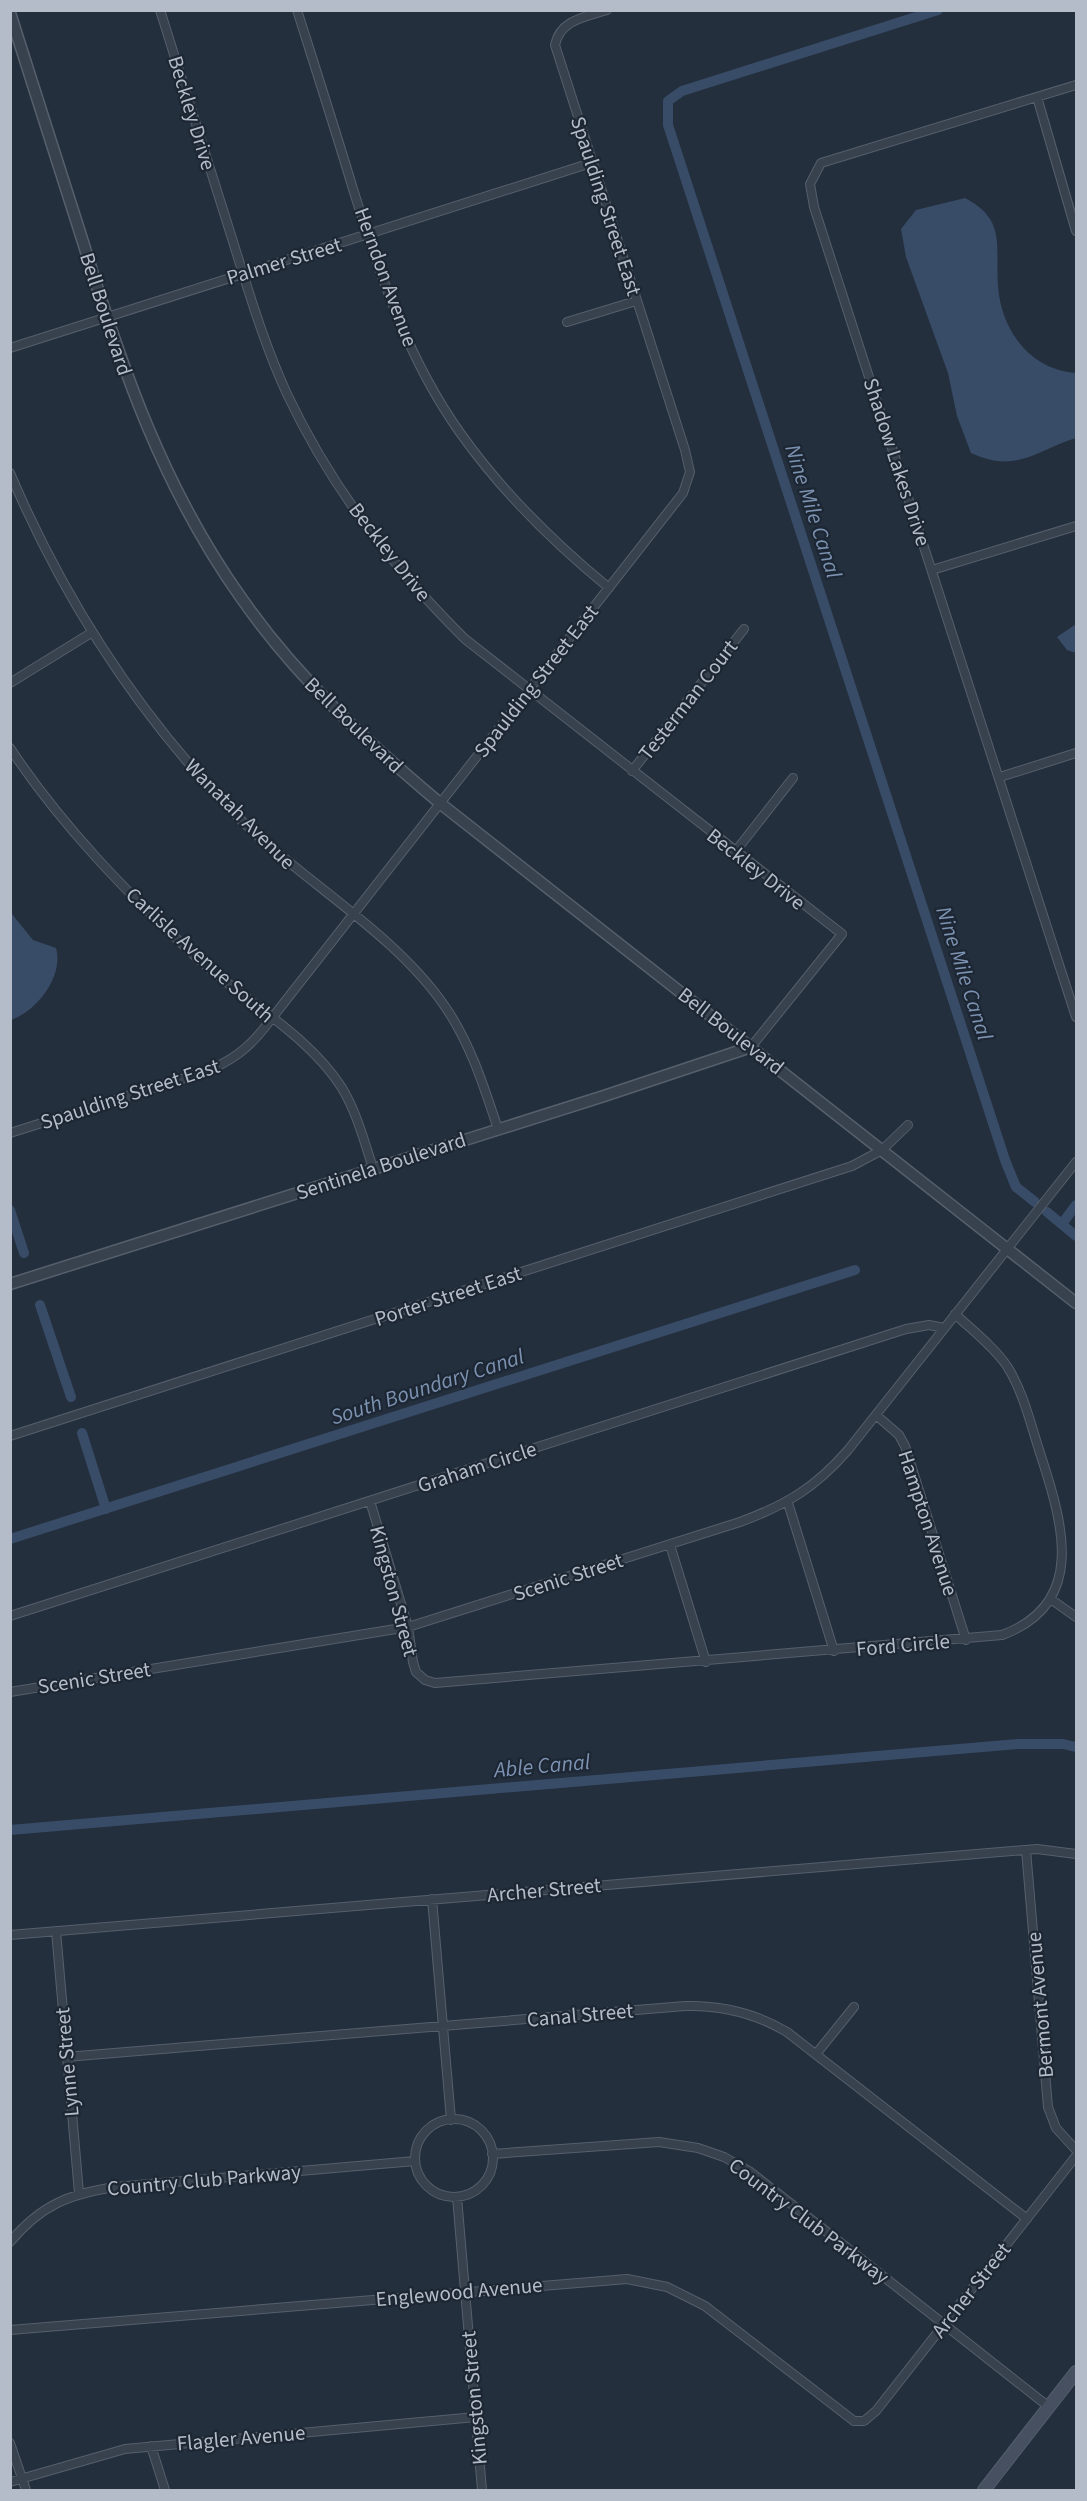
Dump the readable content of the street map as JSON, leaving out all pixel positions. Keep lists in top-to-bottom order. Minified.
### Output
{"streets":{"street":["Beckley Drive","Spaulding Street East","Palmer Street","Herndon Avenue","Bell Boulevard","Shadow Lakes Drive","Testerman Court","Wanatah Avenue","Carlisle Avenue South","Sentinela Boulevard","Porter Street East","Graham Circle","Hampton Avenue","Scenic Street","Kingston Street","Ford Circle","Archer Street","Bermont Avenue","Canal Street","Lynne Street","Country Club Parkway","Englewood Avenue","Flagler Avenue"]},"crossings":[["Beckley Drive","Spaulding Street East"],["Beckley Drive","Palmer Street"],["Beckley Drive","Bell Boulevard"],["Beckley Drive","Testerman Court"],["Beckley Drive","Sentinela Boulevard"],["Spaulding Street East","Palmer Street"],["Spaulding Street East","Herndon Avenue"],["Spaulding Street East","Bell Boulevard"],["Spaulding Street East","Wanatah Avenue"],["Spaulding Street East","Carlisle Avenue South"],["Palmer Street","Herndon Avenue"],["Palmer Street","Bell Boulevard"],["Bell Boulevard","Sentinela Boulevard"],["Bell Boulevard","Porter Street East"],["Bell Boulevard","Scenic Street"],["Wanatah Avenue","Sentinela Boulevard"],["Carlisle Avenue South","Sentinela Boulevard"],["Graham Circle","Scenic Street"],["Graham Circle","Kingston Street"],["Hampton Avenue","Scenic Street"],["Hampton Avenue","Ford Circle"],["Scenic Street","Kingston Street"],["Scenic Street","Ford Circle"],["Kingston Street","Ford Circle"],["Kingston Street","Country Club Parkway"],["Kingston Street","Englewood Avenue"],["Kingston Street","Flagler Avenue"],["Archer Street","Bermont Avenue"],["Archer Street","Canal Street"],["Archer Street","Lynne Street"],["Archer Street","Country Club Parkway"],["Archer Street","Englewood Avenue"],["Canal Street","Lynne Street"],["Lynne Street","Country Club Parkway"]],"water":["Nine Mile Canal","South Boundary Canal","Able Canal"]}
